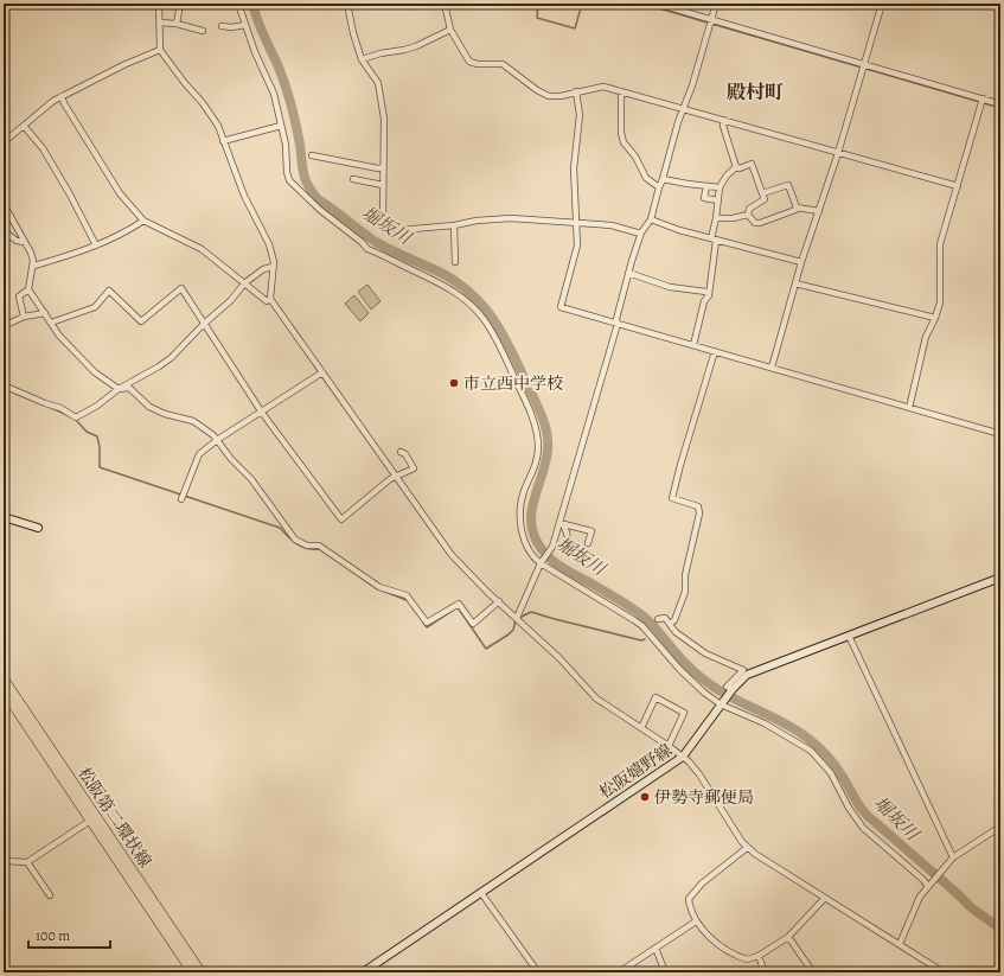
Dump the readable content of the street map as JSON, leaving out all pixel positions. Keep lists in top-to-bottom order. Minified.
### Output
{"streets":{"main road":["松阪嬉野線","松阪第二環状線"]},"districts":["殿村町"],"water":["堀坂川"],"places":["市立西中学校","伊勢寺郵便局"],"scale_bar":"100 m"}
